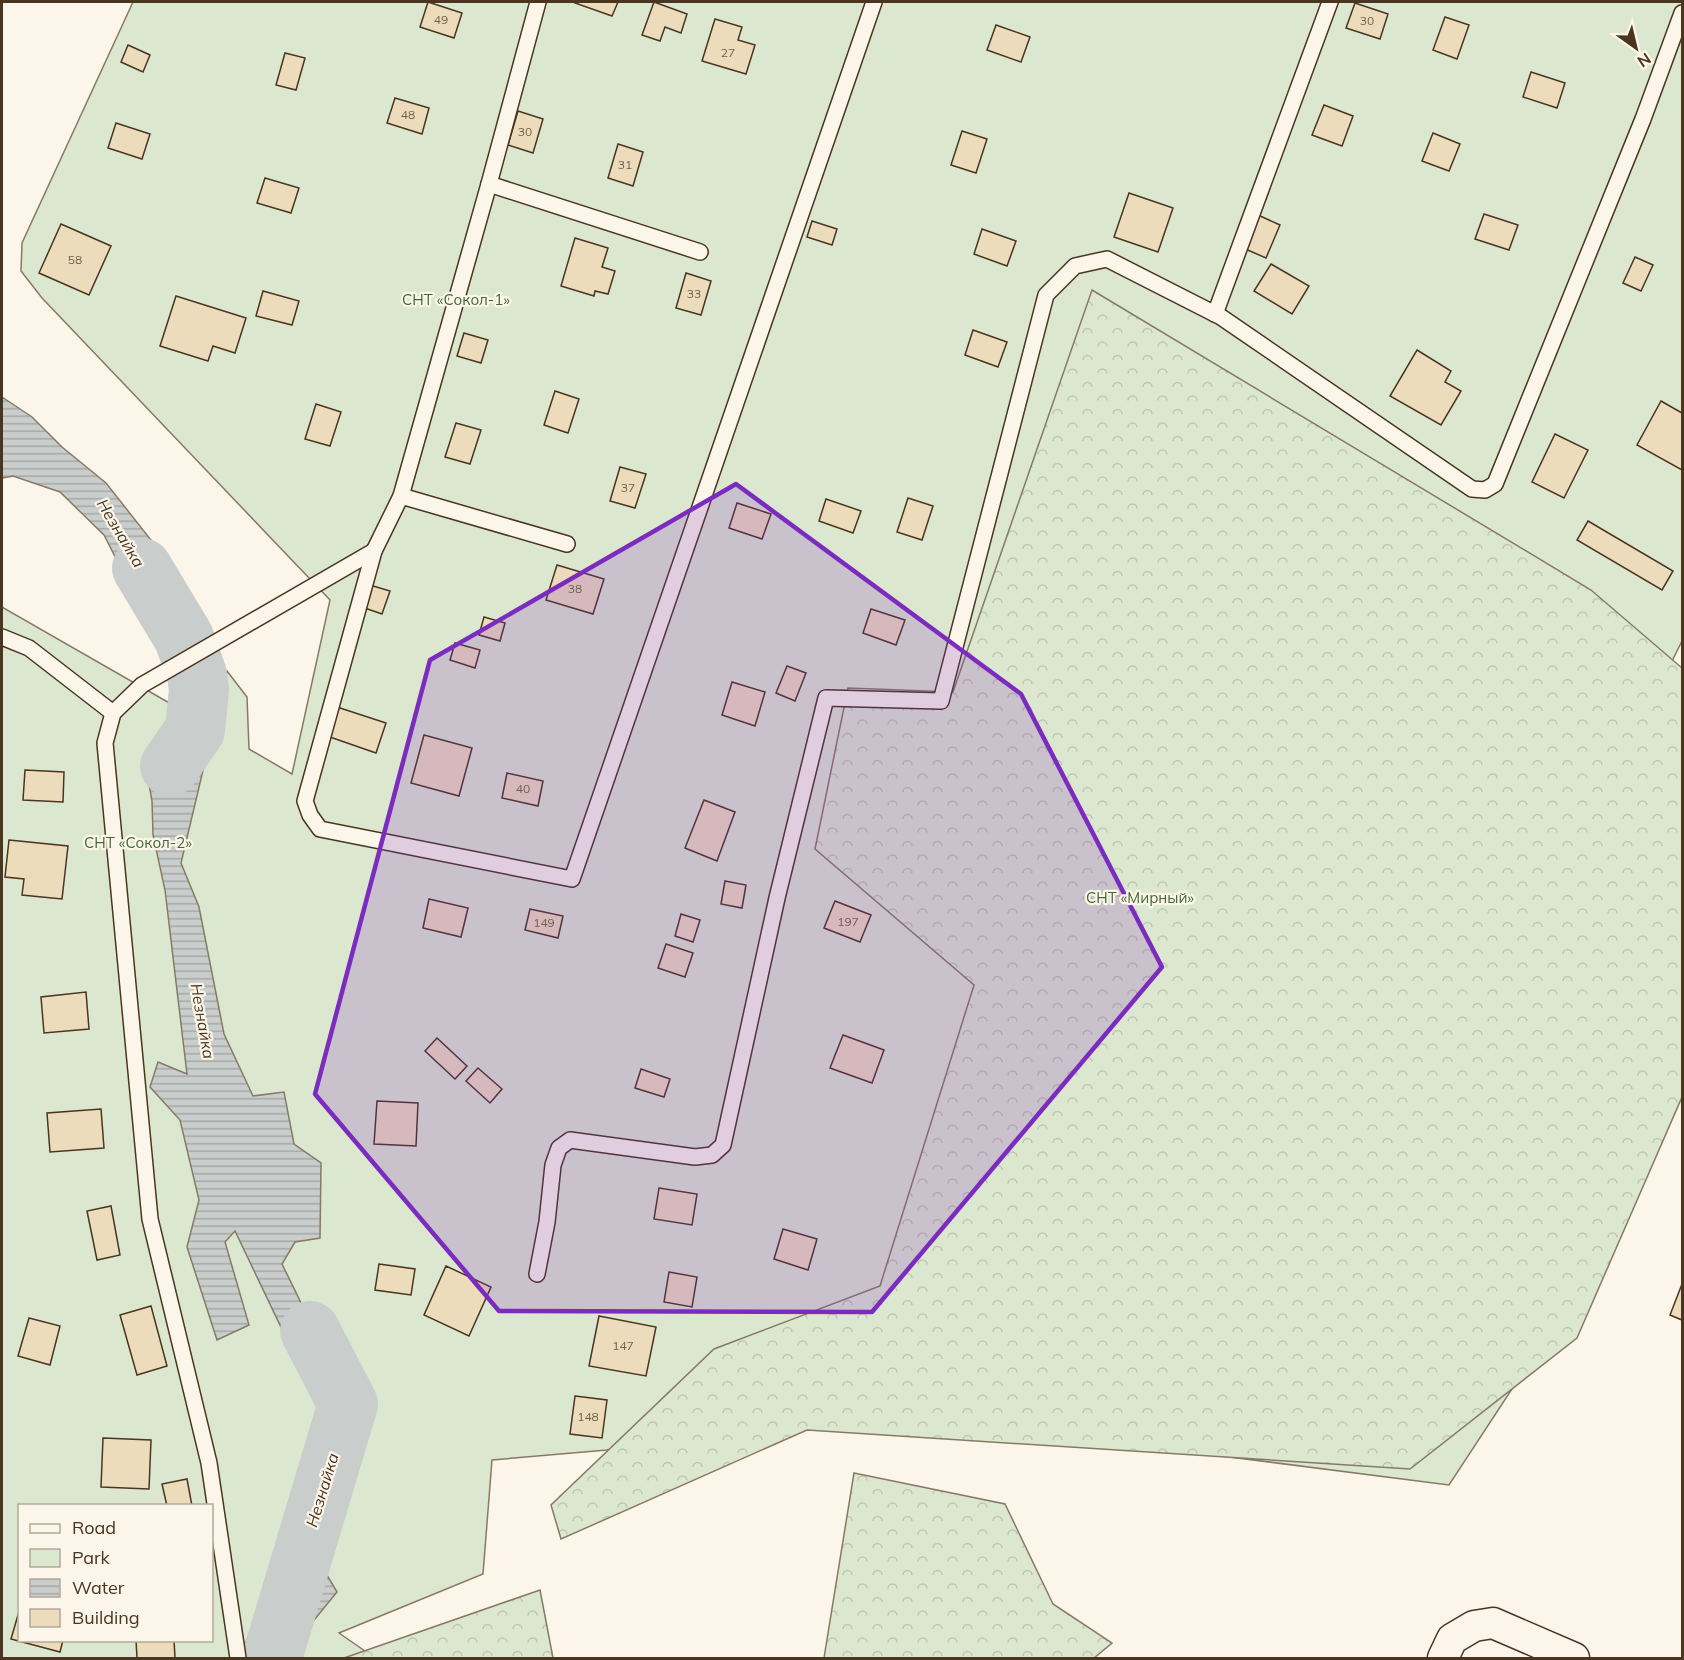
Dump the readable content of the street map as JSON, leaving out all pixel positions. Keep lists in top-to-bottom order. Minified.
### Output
{"water":["Незнайка"],"parks":["СНТ «Сокол-1»","СНТ «Сокол-2»","СНТ «Мирный»"],"house_numbers":["49","30","27","48","30","31","58","33","37","38","40","197","149","147","148"],"legend":["Road","Park","Water","Building"],"north":"bottom right"}
